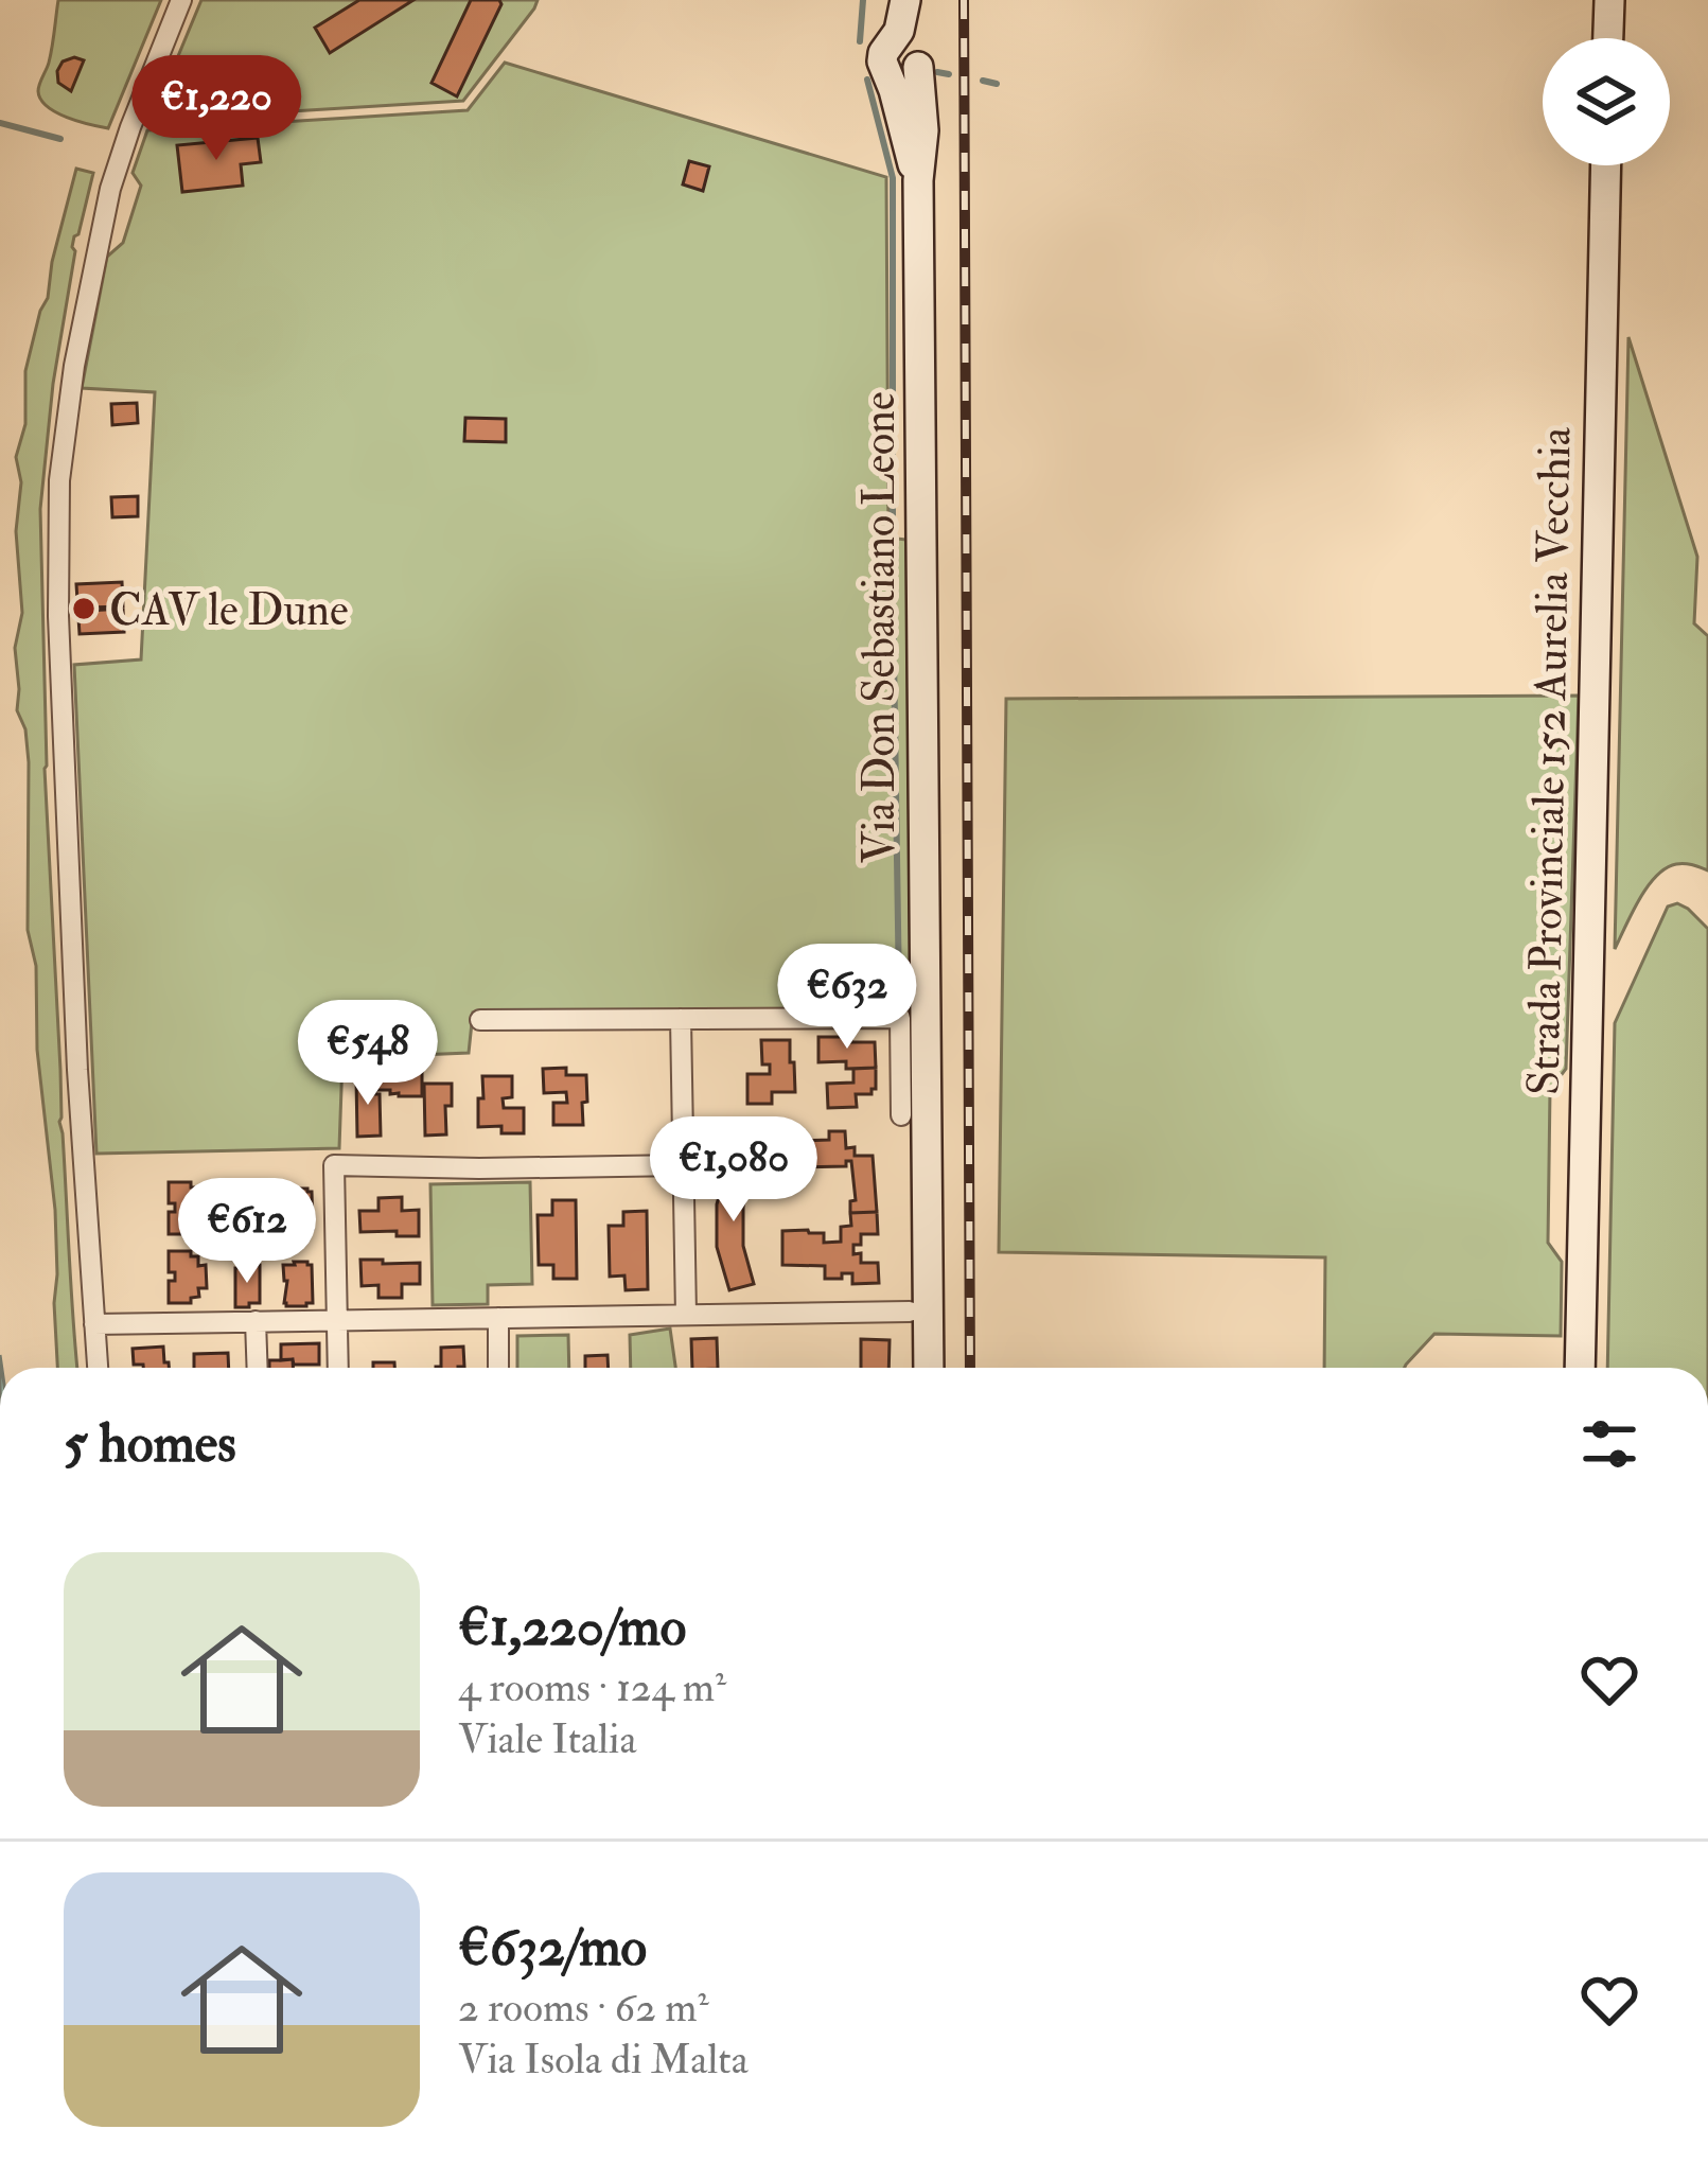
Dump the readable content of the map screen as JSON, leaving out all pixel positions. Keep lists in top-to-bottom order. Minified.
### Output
{"streets":{"street":["Via Don Sebastiano Leone","Strada Provinciale 152 Aurelia Vecchia"]},"places":["CAV le Dune"],"page":{"price":["€1,220","€632","€548","€1,080","€612"],"heading":"5 homes","list":[{"name":"€1,220/mo","note":"4 rooms · 124 m² · Viale Italia"},{"name":"€632/mo","note":"2 rooms · 62 m² · Via Isola di Malta"}]}}
